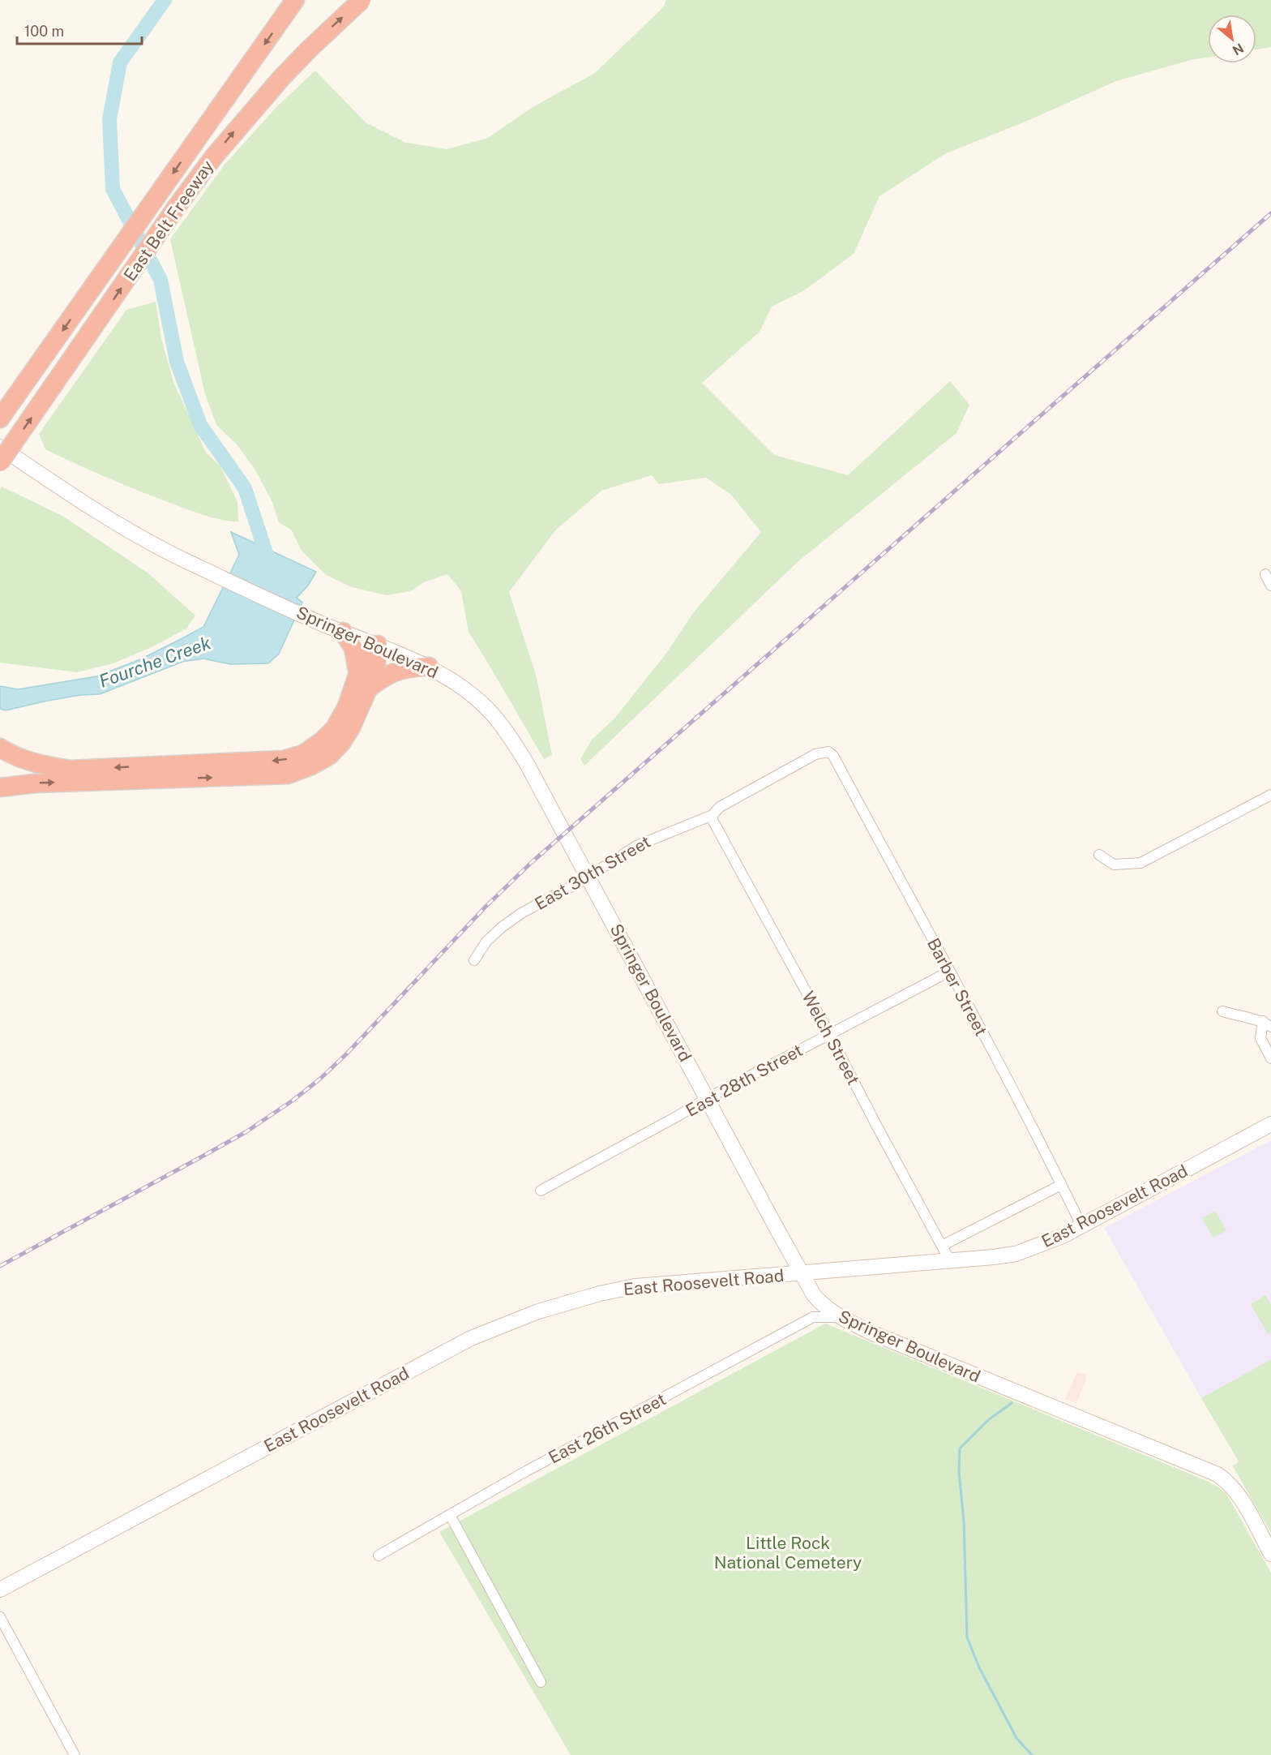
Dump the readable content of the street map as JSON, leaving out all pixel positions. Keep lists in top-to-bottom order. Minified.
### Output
{"streets":{"highway":["East Belt Freeway"],"main road":["Springer Boulevard","East Roosevelt Road"],"street":["East 30th Street","Barber Street","Welch Street","East 28th Street","East 26th Street"]},"crossings":[["Springer Boulevard","East 30th Street"],["Springer Boulevard","East 28th Street"],["Springer Boulevard","East Roosevelt Road"],["Springer Boulevard","East 26th Street"],["East 30th Street","Barber Street"],["East 30th Street","Welch Street"],["Barber Street","East 28th Street"],["Barber Street","East Roosevelt Road"],["Welch Street","East 28th Street"],["Welch Street","East Roosevelt Road"]],"water":["Fourche Creek"],"parks":["Little Rock National Cemetery"],"scale_bar":"100 m","north":"bottom right"}
